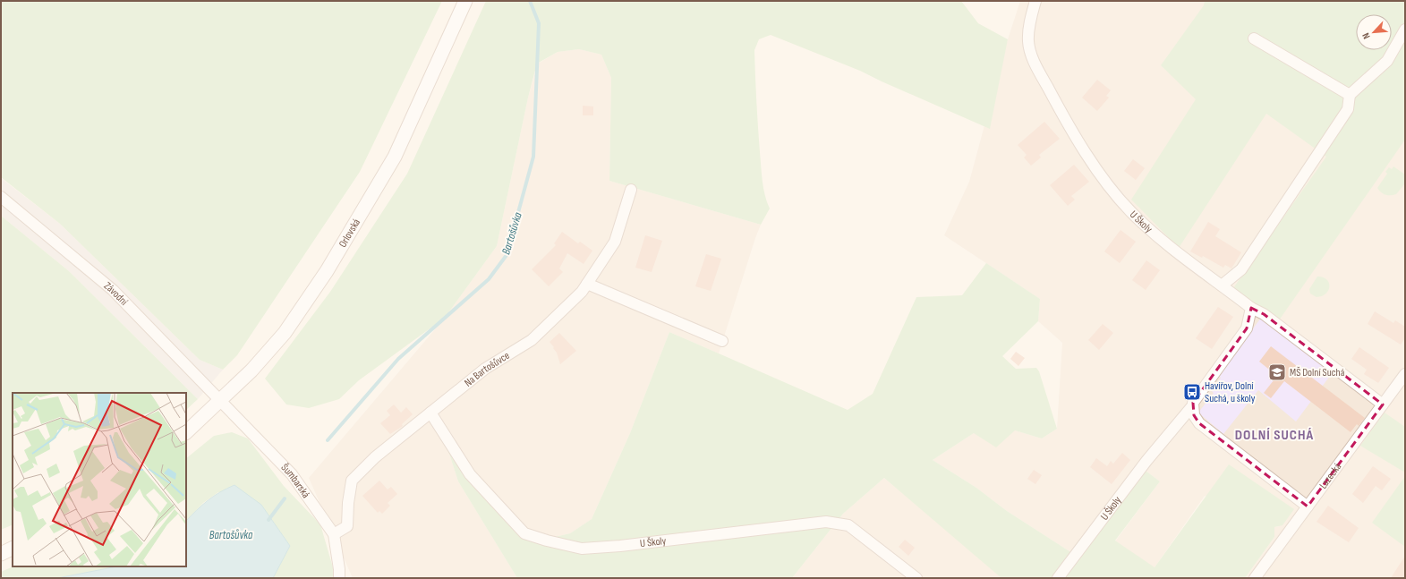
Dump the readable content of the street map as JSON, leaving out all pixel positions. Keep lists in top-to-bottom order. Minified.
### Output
{"streets":{"street":["U Školy","Orlovská","Závodní","Na Bartošůvce","Lazecká","Šumbarská"]},"crossings":[["U Školy","Na Bartošůvce"],["Orlovská","Závodní"],["Orlovská","Šumbarská"],["Závodní","Šumbarská"],["Na Bartošůvce","Šumbarská"]],"districts":["DOLNÍ SUCHÁ"],"water":["Bartošůvka"],"places":{"school or university":["MŠ Dolní Suchá"],"bus stop":["Havířov, Dolní Suchá, u školy"]},"north":"bottom left"}
